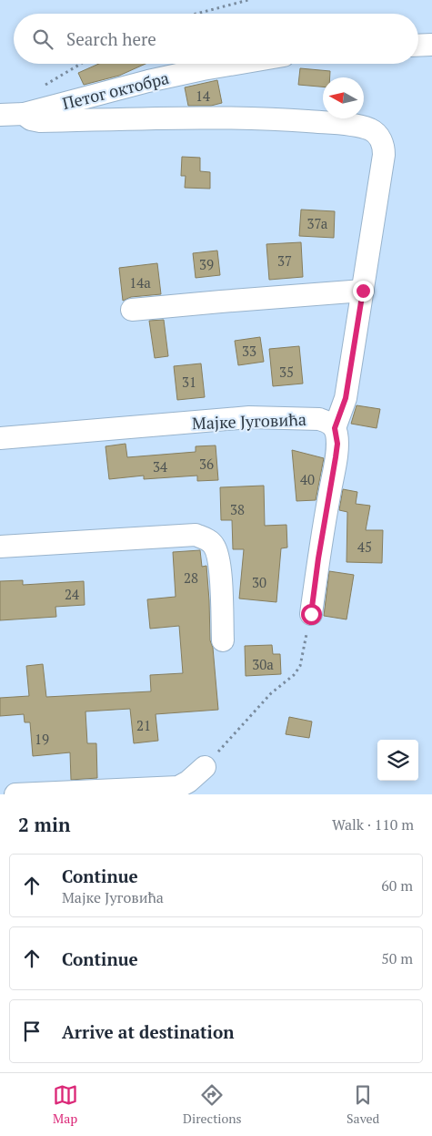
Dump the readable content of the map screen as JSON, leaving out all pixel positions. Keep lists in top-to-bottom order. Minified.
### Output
{"streets":{"street":["Петог октобра","Мајке Југовића"]},"house_numbers":["14","37a","37","39","14a","33","35","31","36","34","40","38","45","28","30","24","30a","21","19"],"north":"left","page":{"search":"Search here","heading":["2 min","Walk · 110 m"],"list":[["Continue","Мајке Југовића","60 m"],["Continue","50 m"],"Arrive at destination"],"nav":["Map","Directions","Saved"]}}
